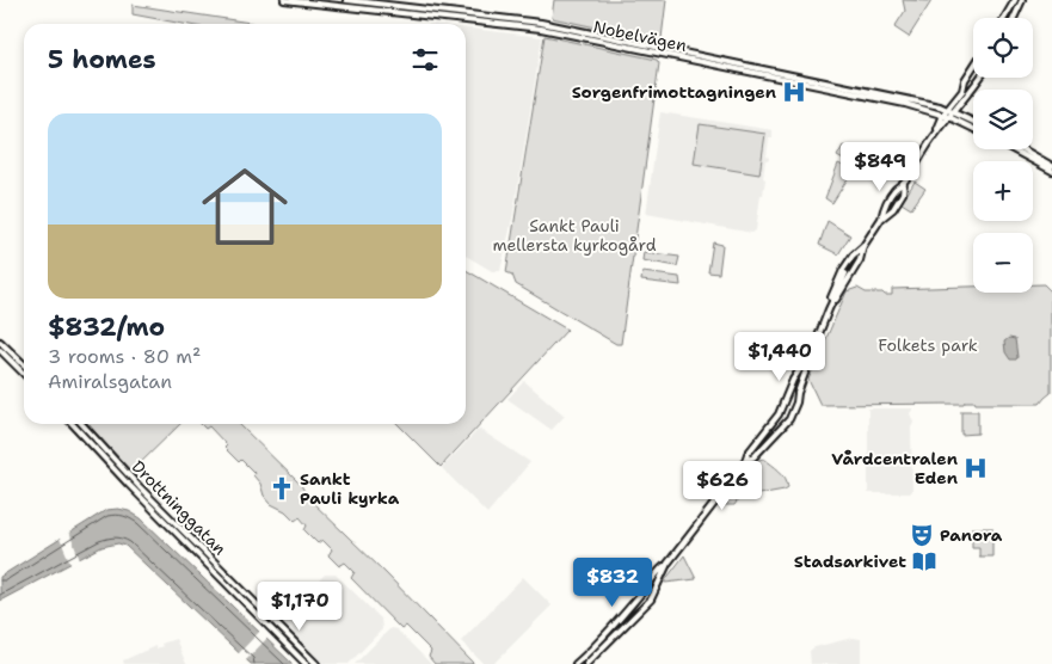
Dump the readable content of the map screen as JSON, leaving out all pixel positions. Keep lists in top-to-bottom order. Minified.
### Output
{"streets":{"main road":["Nobelvägen","Drottninggatan"]},"parks":["Sankt Pauli mellersta kyrkogård","Folkets park"],"places":{"hospital":["Sorgenfrimottagningen","Vårdcentralen Eden"],"church":["Sankt Pauli kyrka"],"theatre":["Panora"],"library":["Stadsarkivet"]},"page":{"map_buttons":["+","−"],"heading":"5 homes","list":[{"name":"$832/mo","note":"3 rooms · 80 m² · Amiralsgatan"}],"price":["$849","$1,440","$626","$832","$1,170"]}}
